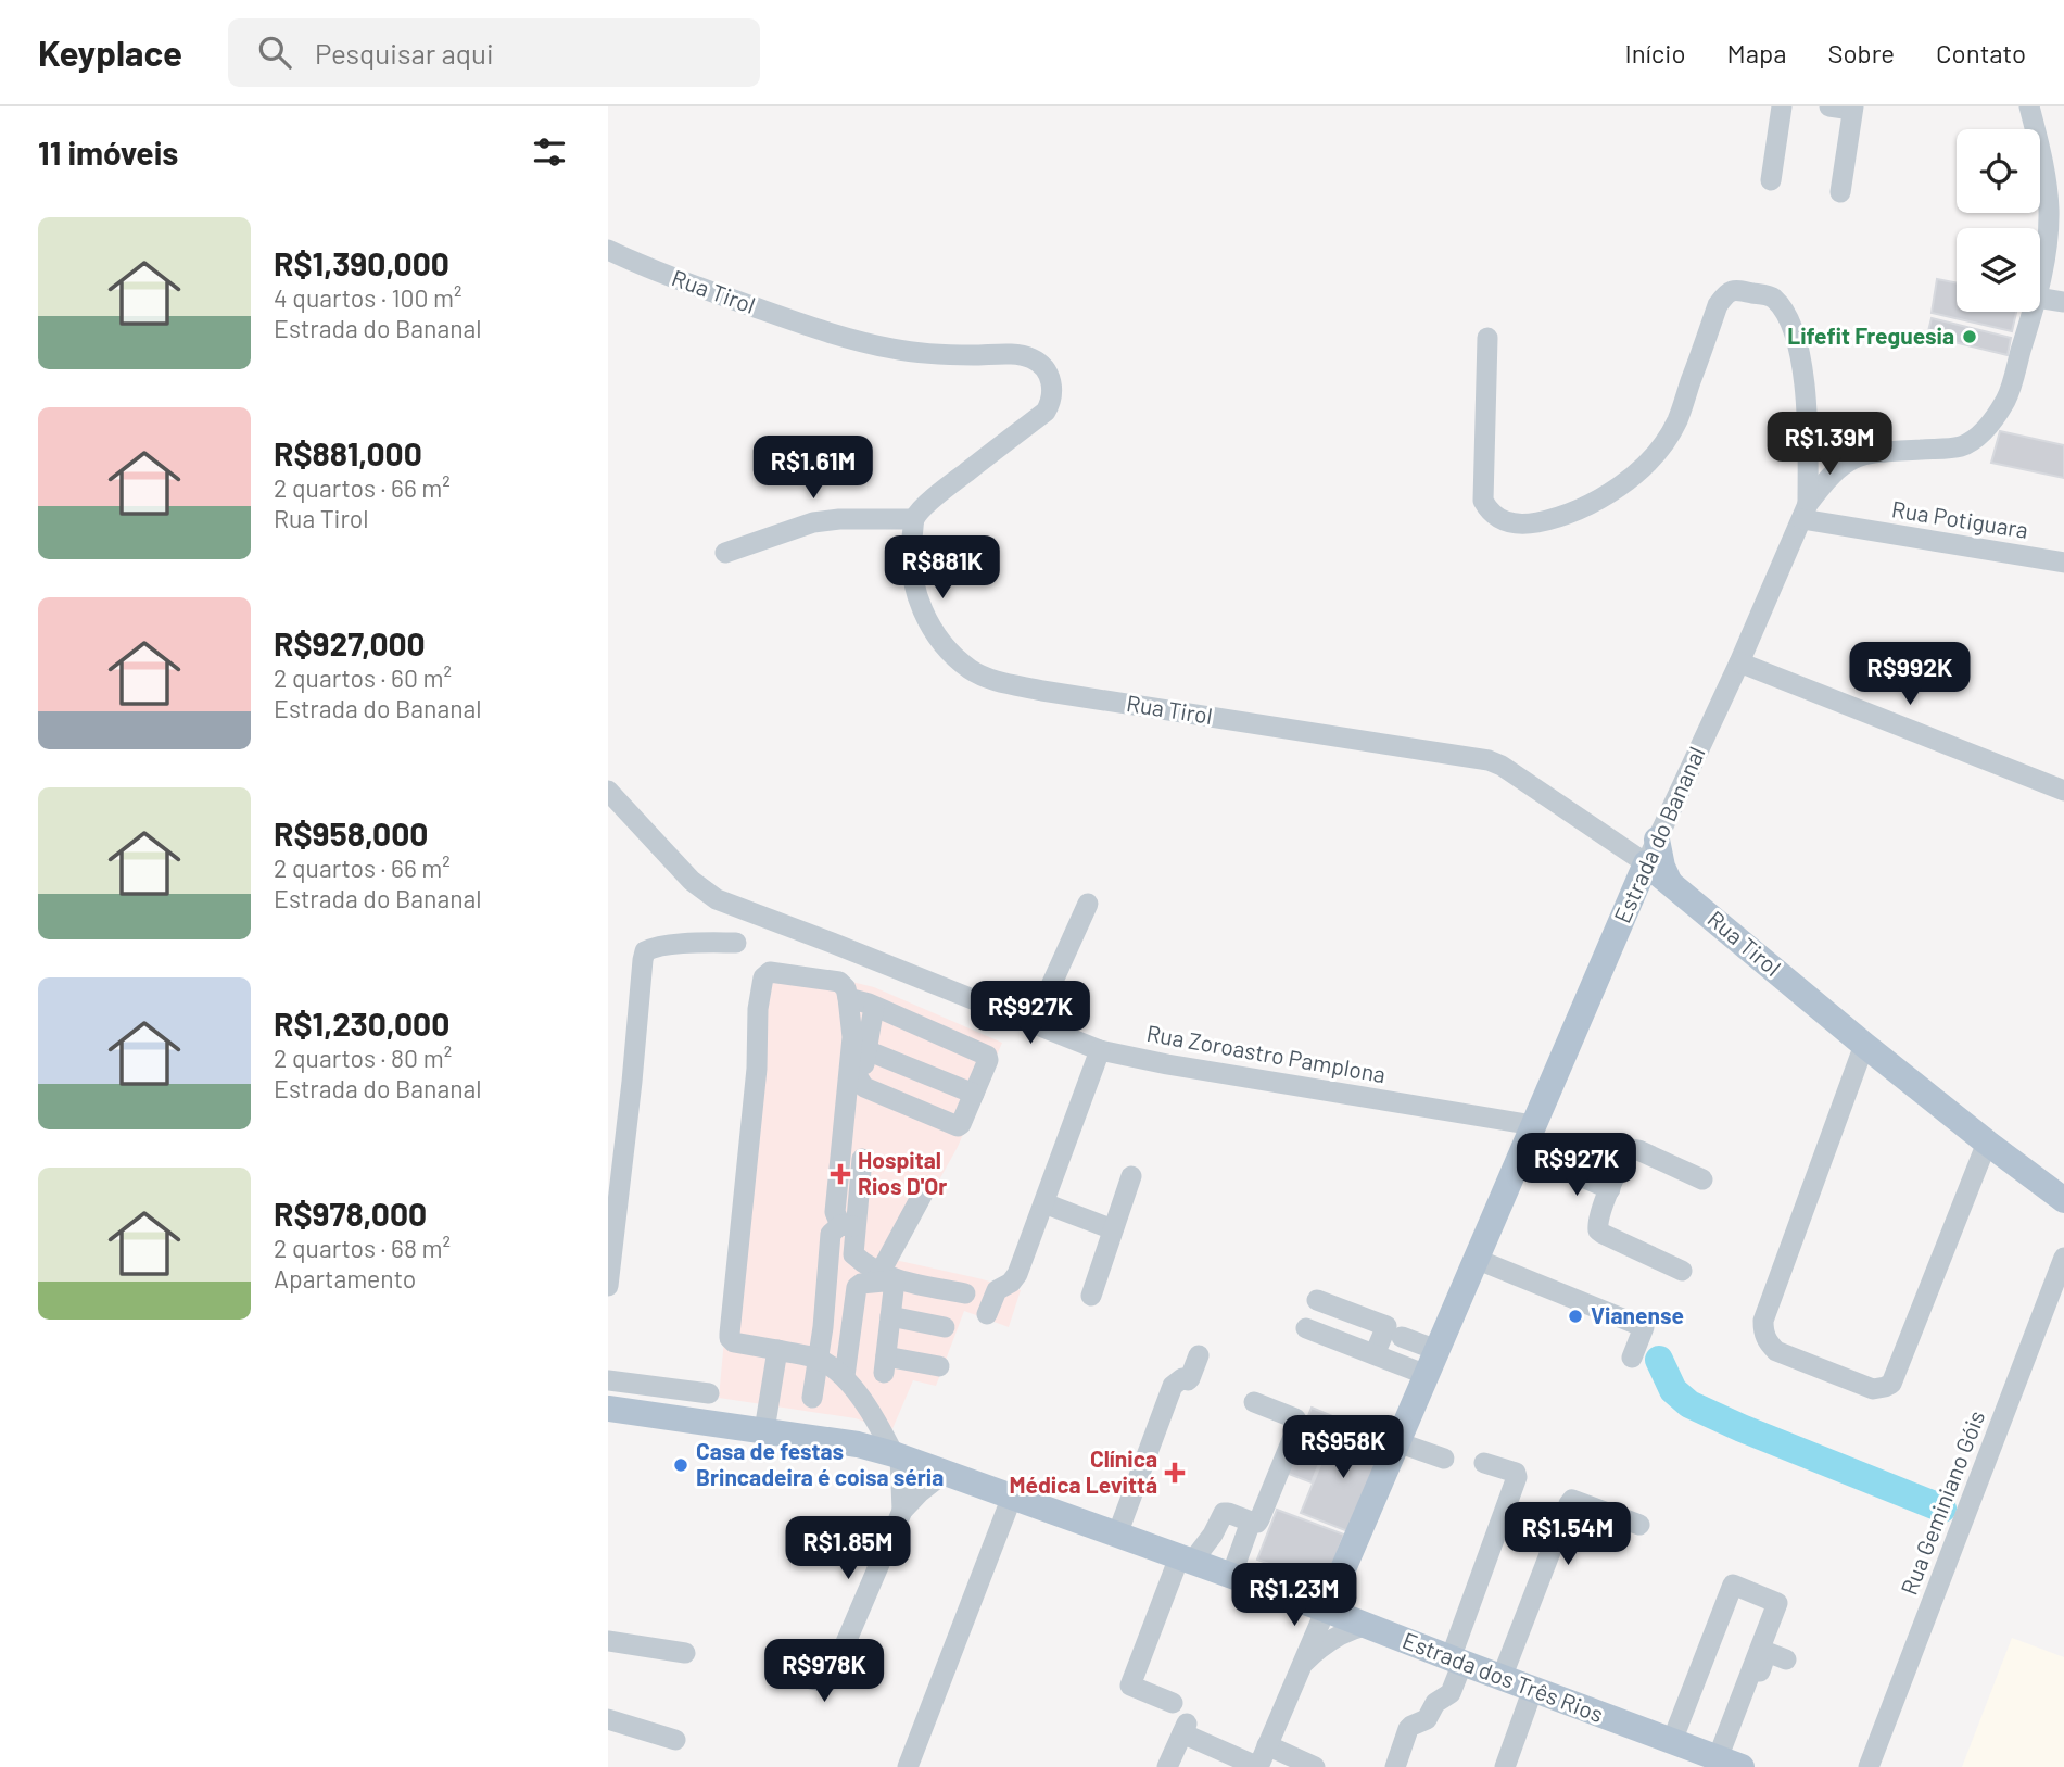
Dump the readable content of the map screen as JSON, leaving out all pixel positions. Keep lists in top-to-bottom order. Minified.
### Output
{"streets":{"main road":["Rua Tirol","Estrada do Bananal","Estrada dos Três Rios"],"street":["Rua Potiguara","Rua Zoroastro Pamplona","Rua Geminiano Góis"]},"crossings":[["Rua Tirol","Estrada do Bananal"],["Rua Potiguara","Estrada do Bananal"],["Estrada do Bananal","Rua Zoroastro Pamplona"],["Estrada do Bananal","Estrada dos Três Rios"]],"places":{"other":["Lifefit Freguesia","Vianense","Casa de festas Brincadeira é coisa séria"],"health":["Hospital Rios D'Or","Clínica Médica Levittá"]},"page":{"header":"Keyplace","search":"Pesquisar aqui","nav":["Início","Mapa","Sobre","Contato"],"heading":"11 imóveis","list":[{"name":"R$1,390,000","note":"4 quartos · 100 m² · Estrada do Bananal"},{"name":"R$881,000","note":"2 quartos · 66 m² · Rua Tirol"},{"name":"R$927,000","note":"2 quartos · 60 m² · Estrada do Bananal"},{"name":"R$958,000","note":"2 quartos · 66 m² · Estrada do Bananal"},{"name":"R$1,230,000","note":"2 quartos · 80 m² · Estrada do Bananal"},{"name":"R$978,000","note":"2 quartos · 68 m² · Apartamento"}],"price":["R$1.39M","R$1.61M","R$881K","R$992K","R$927K","R$927K","R$958K","R$1.54M","R$1.85M","R$1.23M","R$978K"]}}
